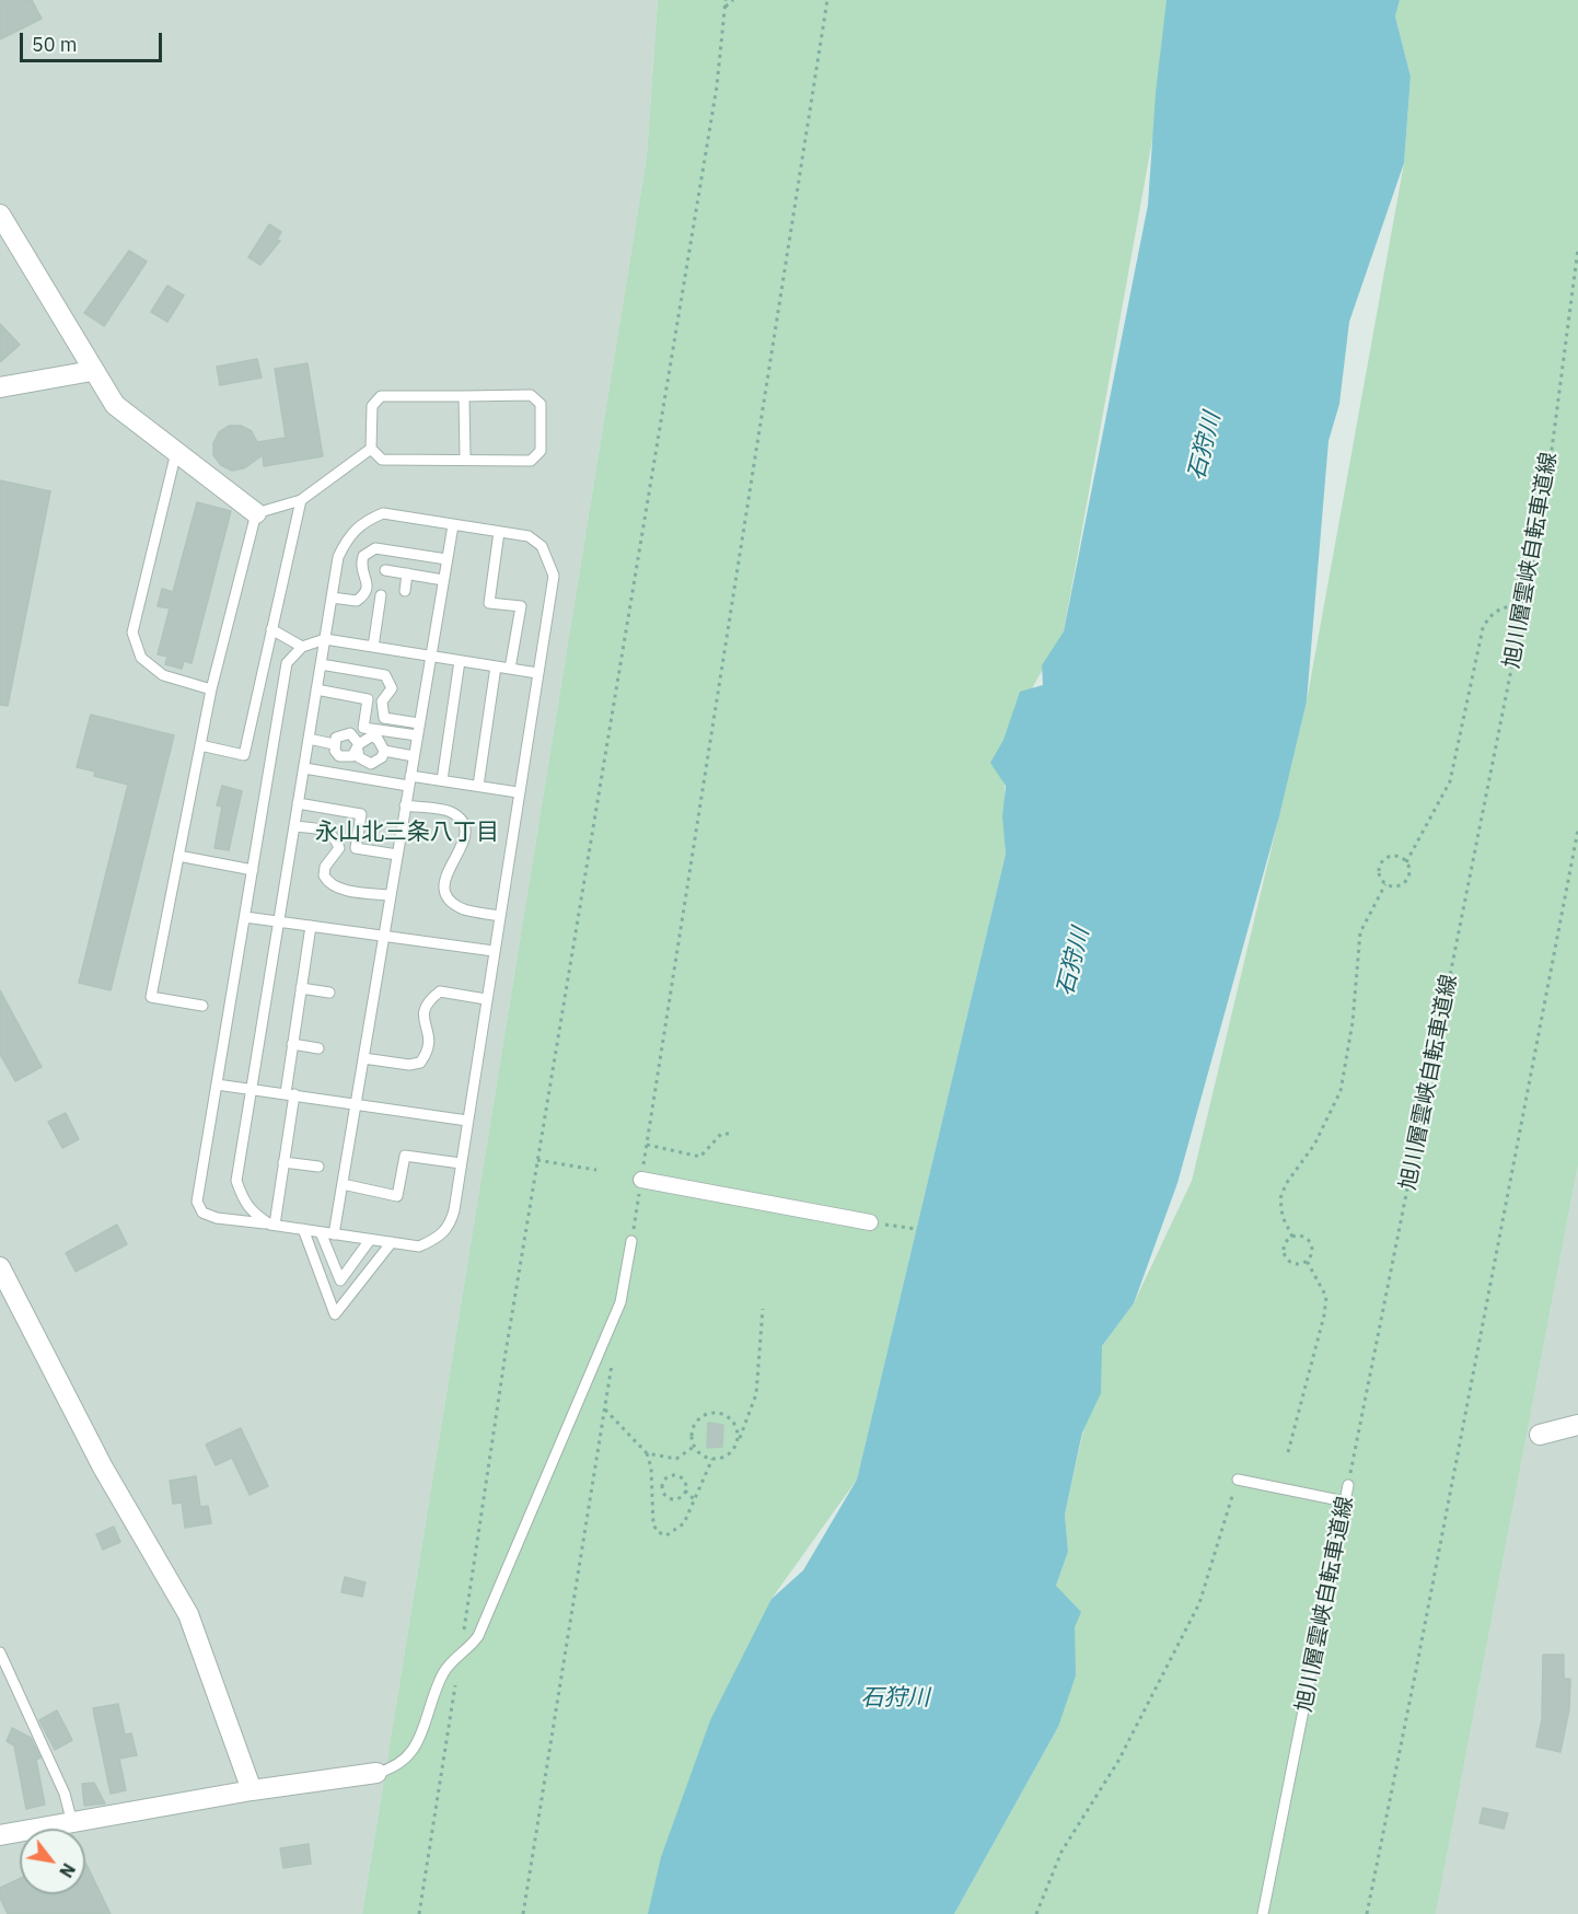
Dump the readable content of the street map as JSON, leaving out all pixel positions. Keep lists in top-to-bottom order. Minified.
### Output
{"streets":{"lane":["旭川層雲峡自転車道線"]},"districts":["永山北三条八丁目"],"water":["石狩川"],"scale_bar":"50 m","north":"bottom right"}
